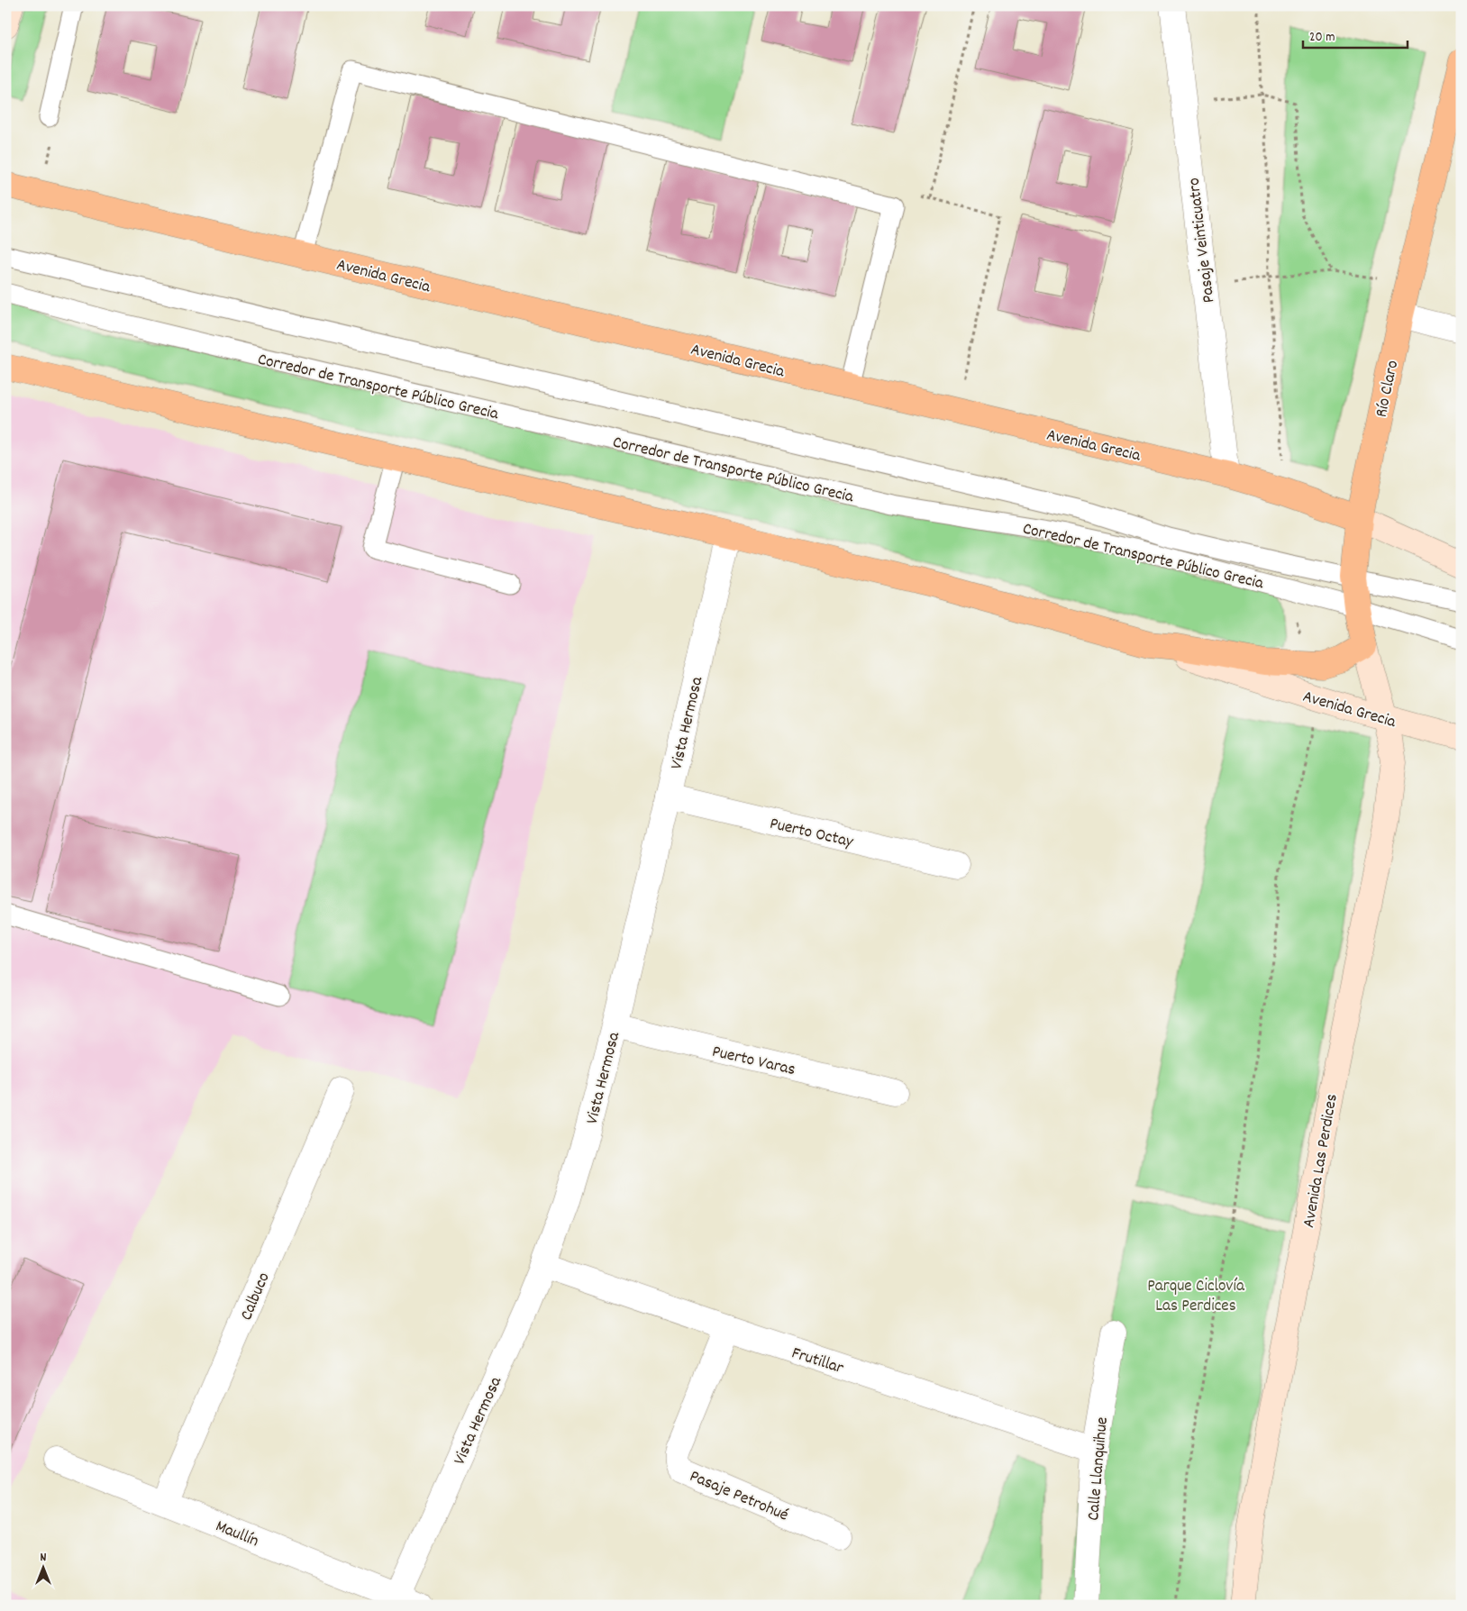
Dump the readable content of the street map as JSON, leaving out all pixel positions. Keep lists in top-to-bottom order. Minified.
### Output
{"streets":{"main road":["Avenida Grecia","Río Claro"],"street":["Pasaje Veinticuatro","Vista Hermosa","Puerto Octay","Puerto Varas","Avenida Las Perdices","Calbuco","Frutillar","Calle Llanquihue","Pasaje Petrohué","Maullín"],"lane":["Corredor de Transporte Público Grecia"]},"crossings":[["Pasaje Veinticuatro","Avenida Grecia"],["Avenida Grecia","Río Claro"],["Avenida Grecia","Vista Hermosa"],["Avenida Grecia","Avenida Las Perdices"],["Corredor de Transporte Público Grecia","Río Claro"],["Río Claro","Avenida Las Perdices"],["Vista Hermosa","Puerto Octay"],["Vista Hermosa","Puerto Varas"],["Vista Hermosa","Frutillar"],["Vista Hermosa","Maullín"],["Calbuco","Maullín"],["Frutillar","Calle Llanquihue"],["Frutillar","Pasaje Petrohué"]],"parks":["Parque Ciclovía Las Perdices"],"scale_bar":"20 m","north":"top"}
